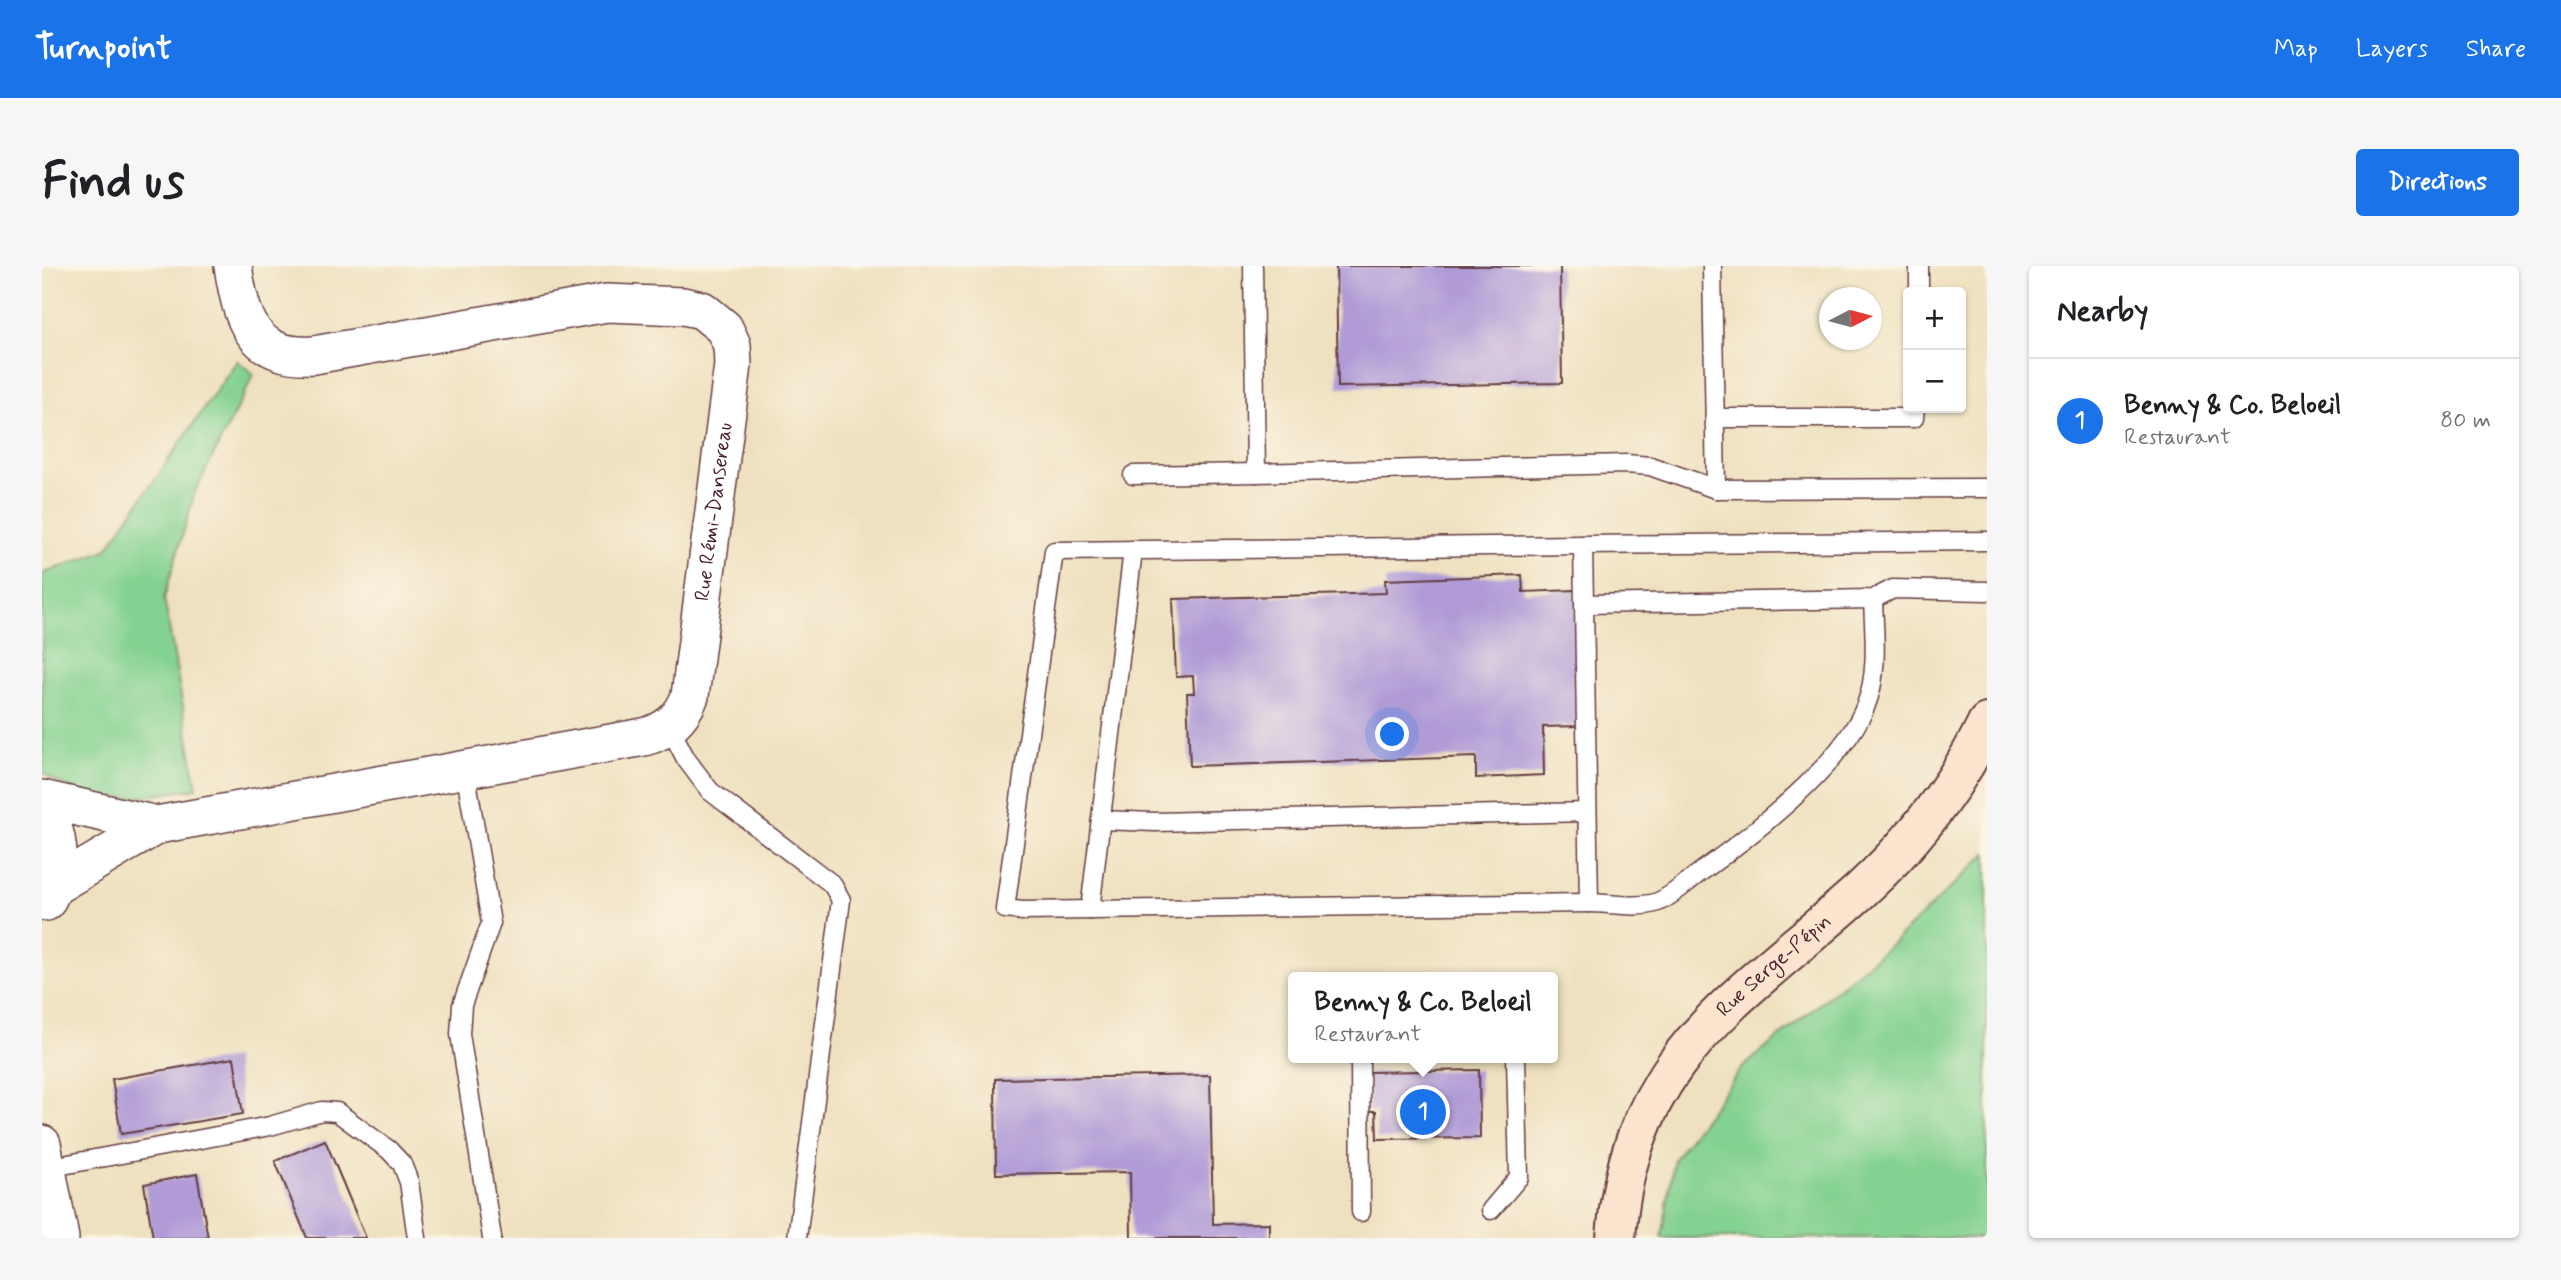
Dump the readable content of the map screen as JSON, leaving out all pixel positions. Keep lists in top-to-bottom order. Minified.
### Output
{"streets":{"street":["Rue Rémi-Dansereau","Rue Serge-Pépin"]},"north":"right","page":{"header":"Turnpoint","nav":["Map","Layers","Share"],"buttons":"Directions","title":"Find us","heading":"Nearby","map_buttons":["+","−"],"list":[{"mark":"1","name":"Benny & Co. Beloeil","note":"Restaurant","value":"80 m"}],"popup":["Benny & Co. Beloeil","Restaurant"],"pins":"1"}}
